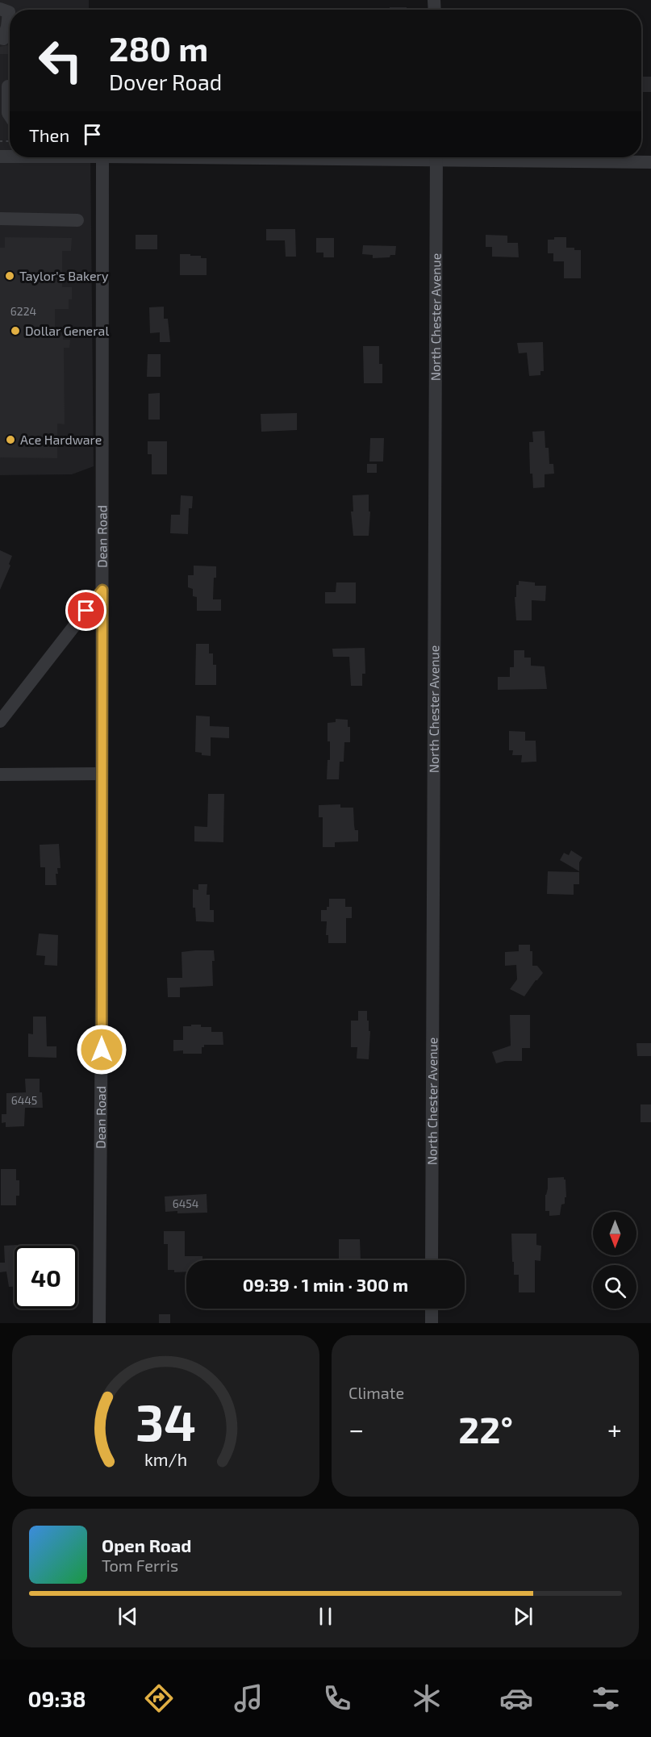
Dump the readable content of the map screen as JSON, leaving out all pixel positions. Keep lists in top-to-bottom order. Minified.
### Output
{"streets":{"street":["North Chester Avenue","Dean Road"]},"places":["Taylor's Bakery","Dollar General","Ace Hardware"],"house_numbers":["6224","6445","6454"],"north":"bottom","page":{"turn":["280 m","Dover Road"],"then":"Then","limit":"40","trip":"09:39 · 1 min · 300 m","tile":"Climate","heat":["−","22°","+"],"song":["Open Road","Tom Ferris"],"tabs":"09:38","gauge":["34","km/h"]}}
